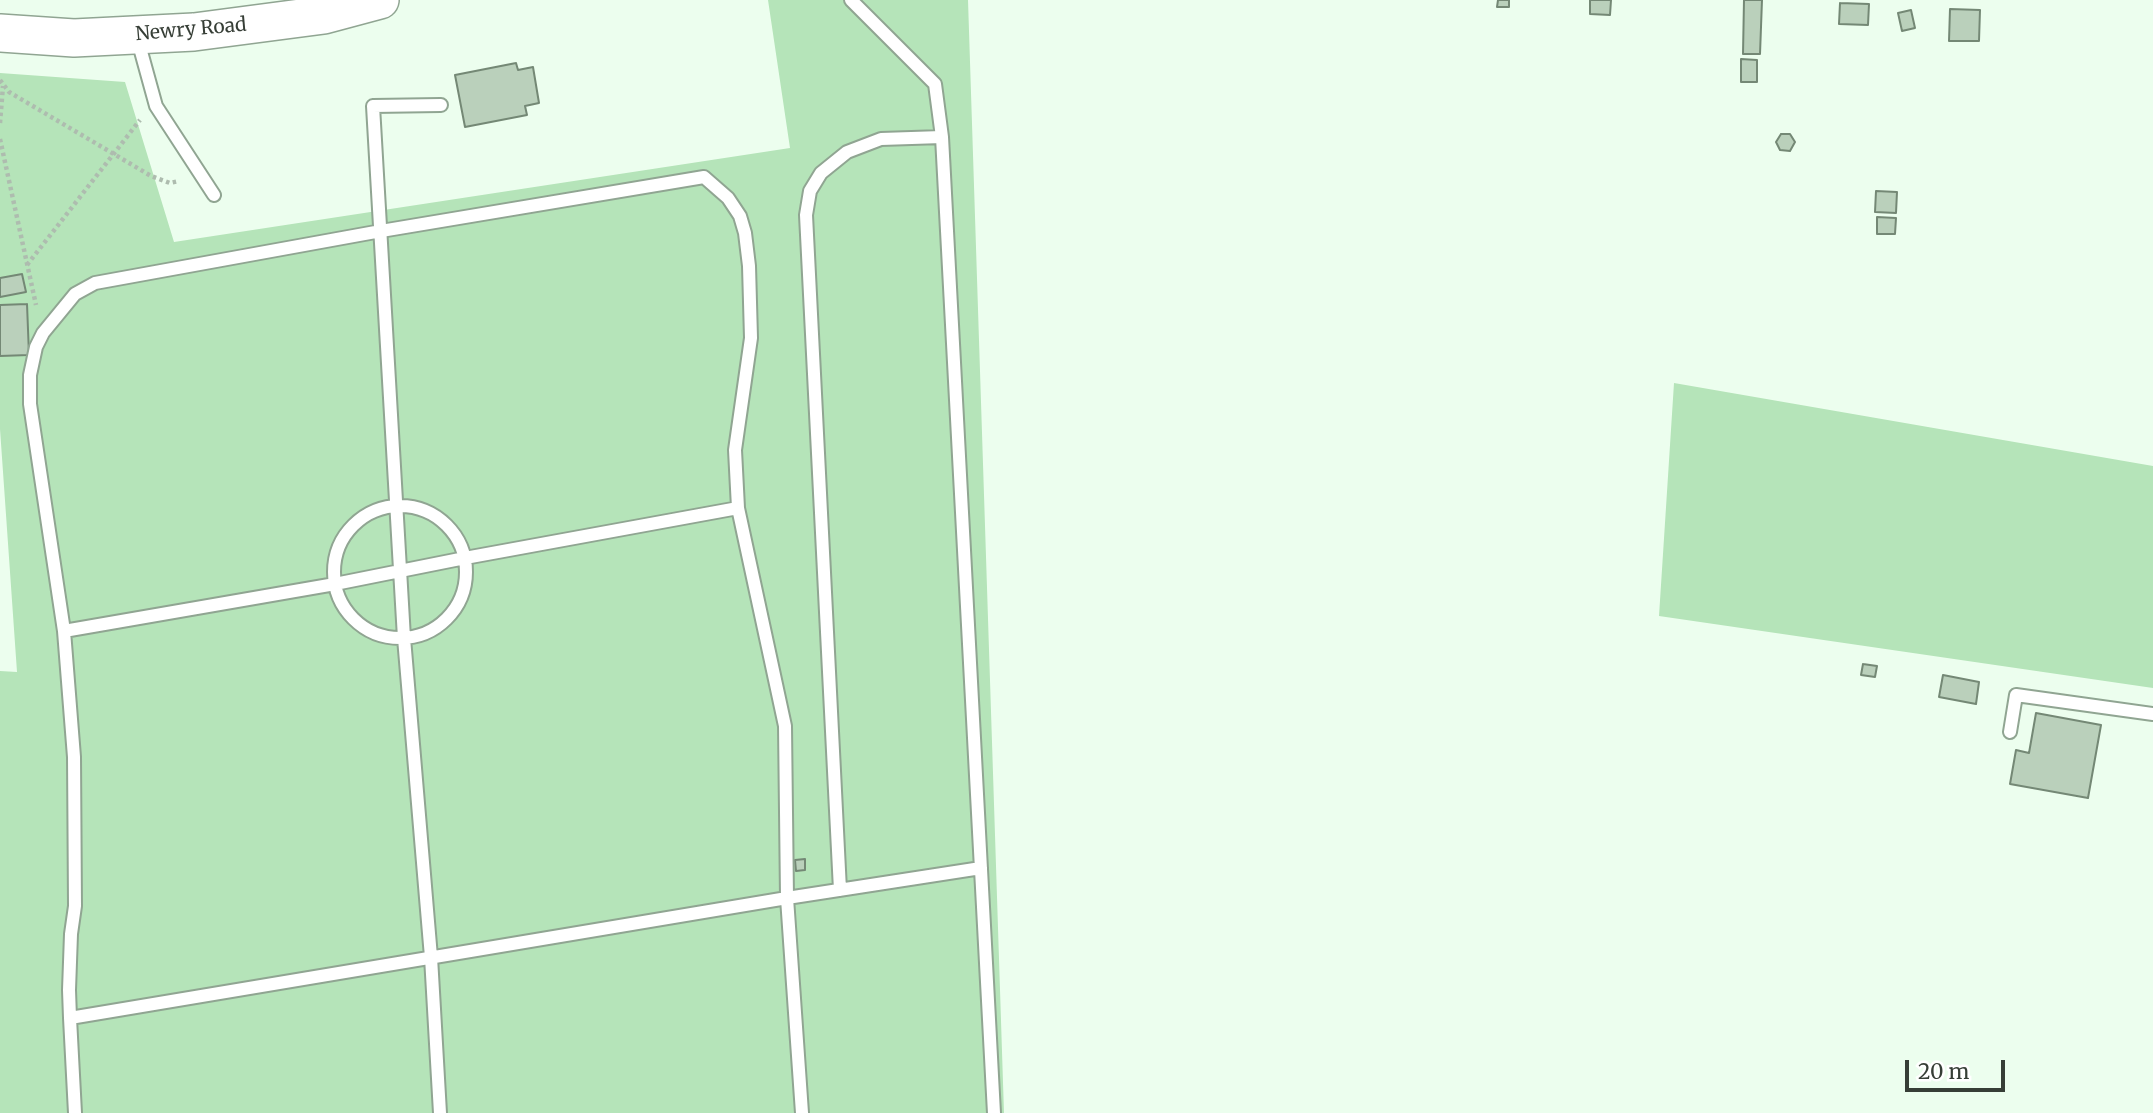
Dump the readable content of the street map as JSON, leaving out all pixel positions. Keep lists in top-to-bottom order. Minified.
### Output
{"streets":{"main road":["Newry Road"]},"scale_bar":"20 m"}
